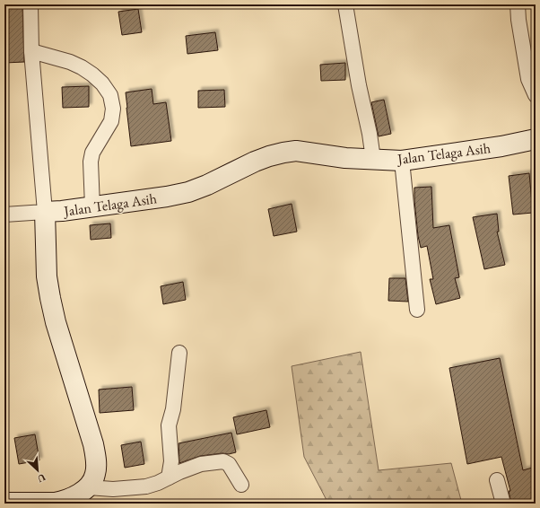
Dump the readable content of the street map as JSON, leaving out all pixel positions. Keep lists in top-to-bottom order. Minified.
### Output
{"streets":{"street":["Jalan Telaga Asih"]},"north":"bottom right"}
